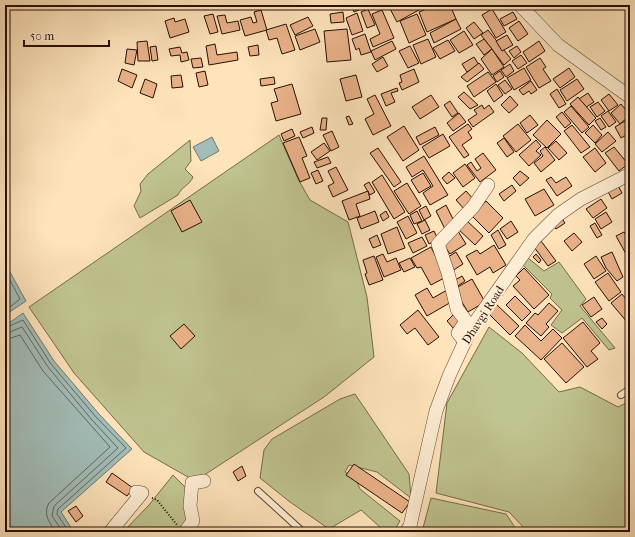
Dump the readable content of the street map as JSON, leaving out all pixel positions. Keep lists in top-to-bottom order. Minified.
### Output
{"streets":{"street":["Dhavgi Road"]},"scale_bar":"50 m"}
